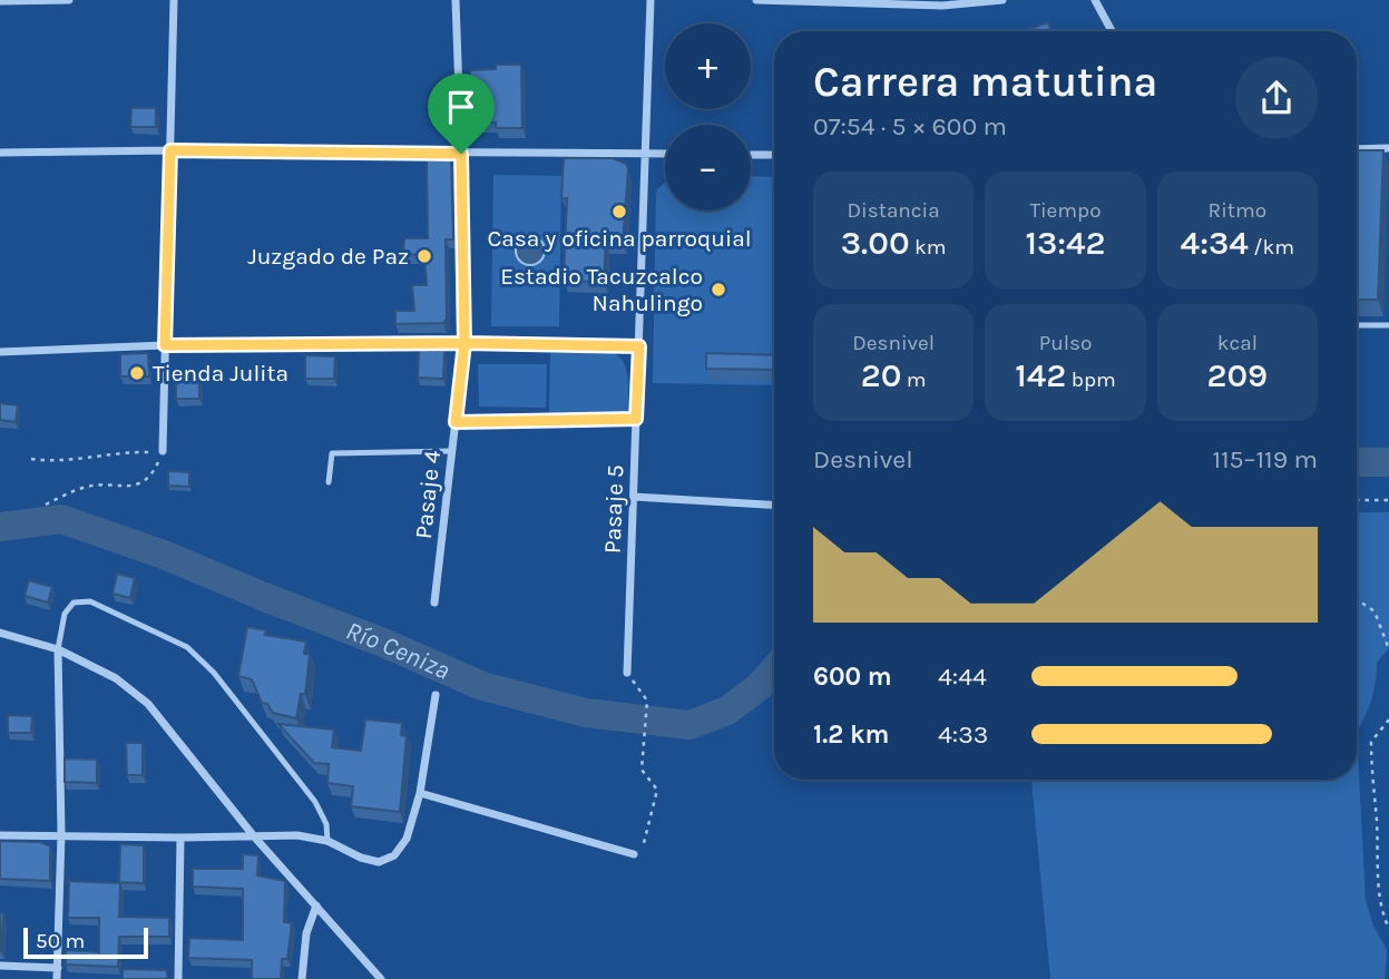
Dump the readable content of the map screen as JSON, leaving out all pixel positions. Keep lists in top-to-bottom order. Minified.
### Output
{"streets":{"street":["Pasaje 4","Pasaje 5"]},"water":["Río Ceniza"],"places":["Casa y oficina parroquial","Juzgado de Paz","Estadio Tacuzcalco Nahulingo","Tienda Julita"],"scale_bar":"50 m","page":{"map_buttons":["+","−"],"heading":["Carrera matutina","07:54 · 5 × 600 m"],"stats":[["Distancia","3.00 km"],["Tiempo","13:42"],["Ritmo","4:34 /km"],["Desnivel","20 m"],["Pulso","142 bpm"],["kcal","209"]],"chart":["Desnivel","115–119 m"],"list":[{"name":"600 m","note":"4:44"},{"name":"1.2 km","note":"4:33"}],"scale":"50 m"}}
